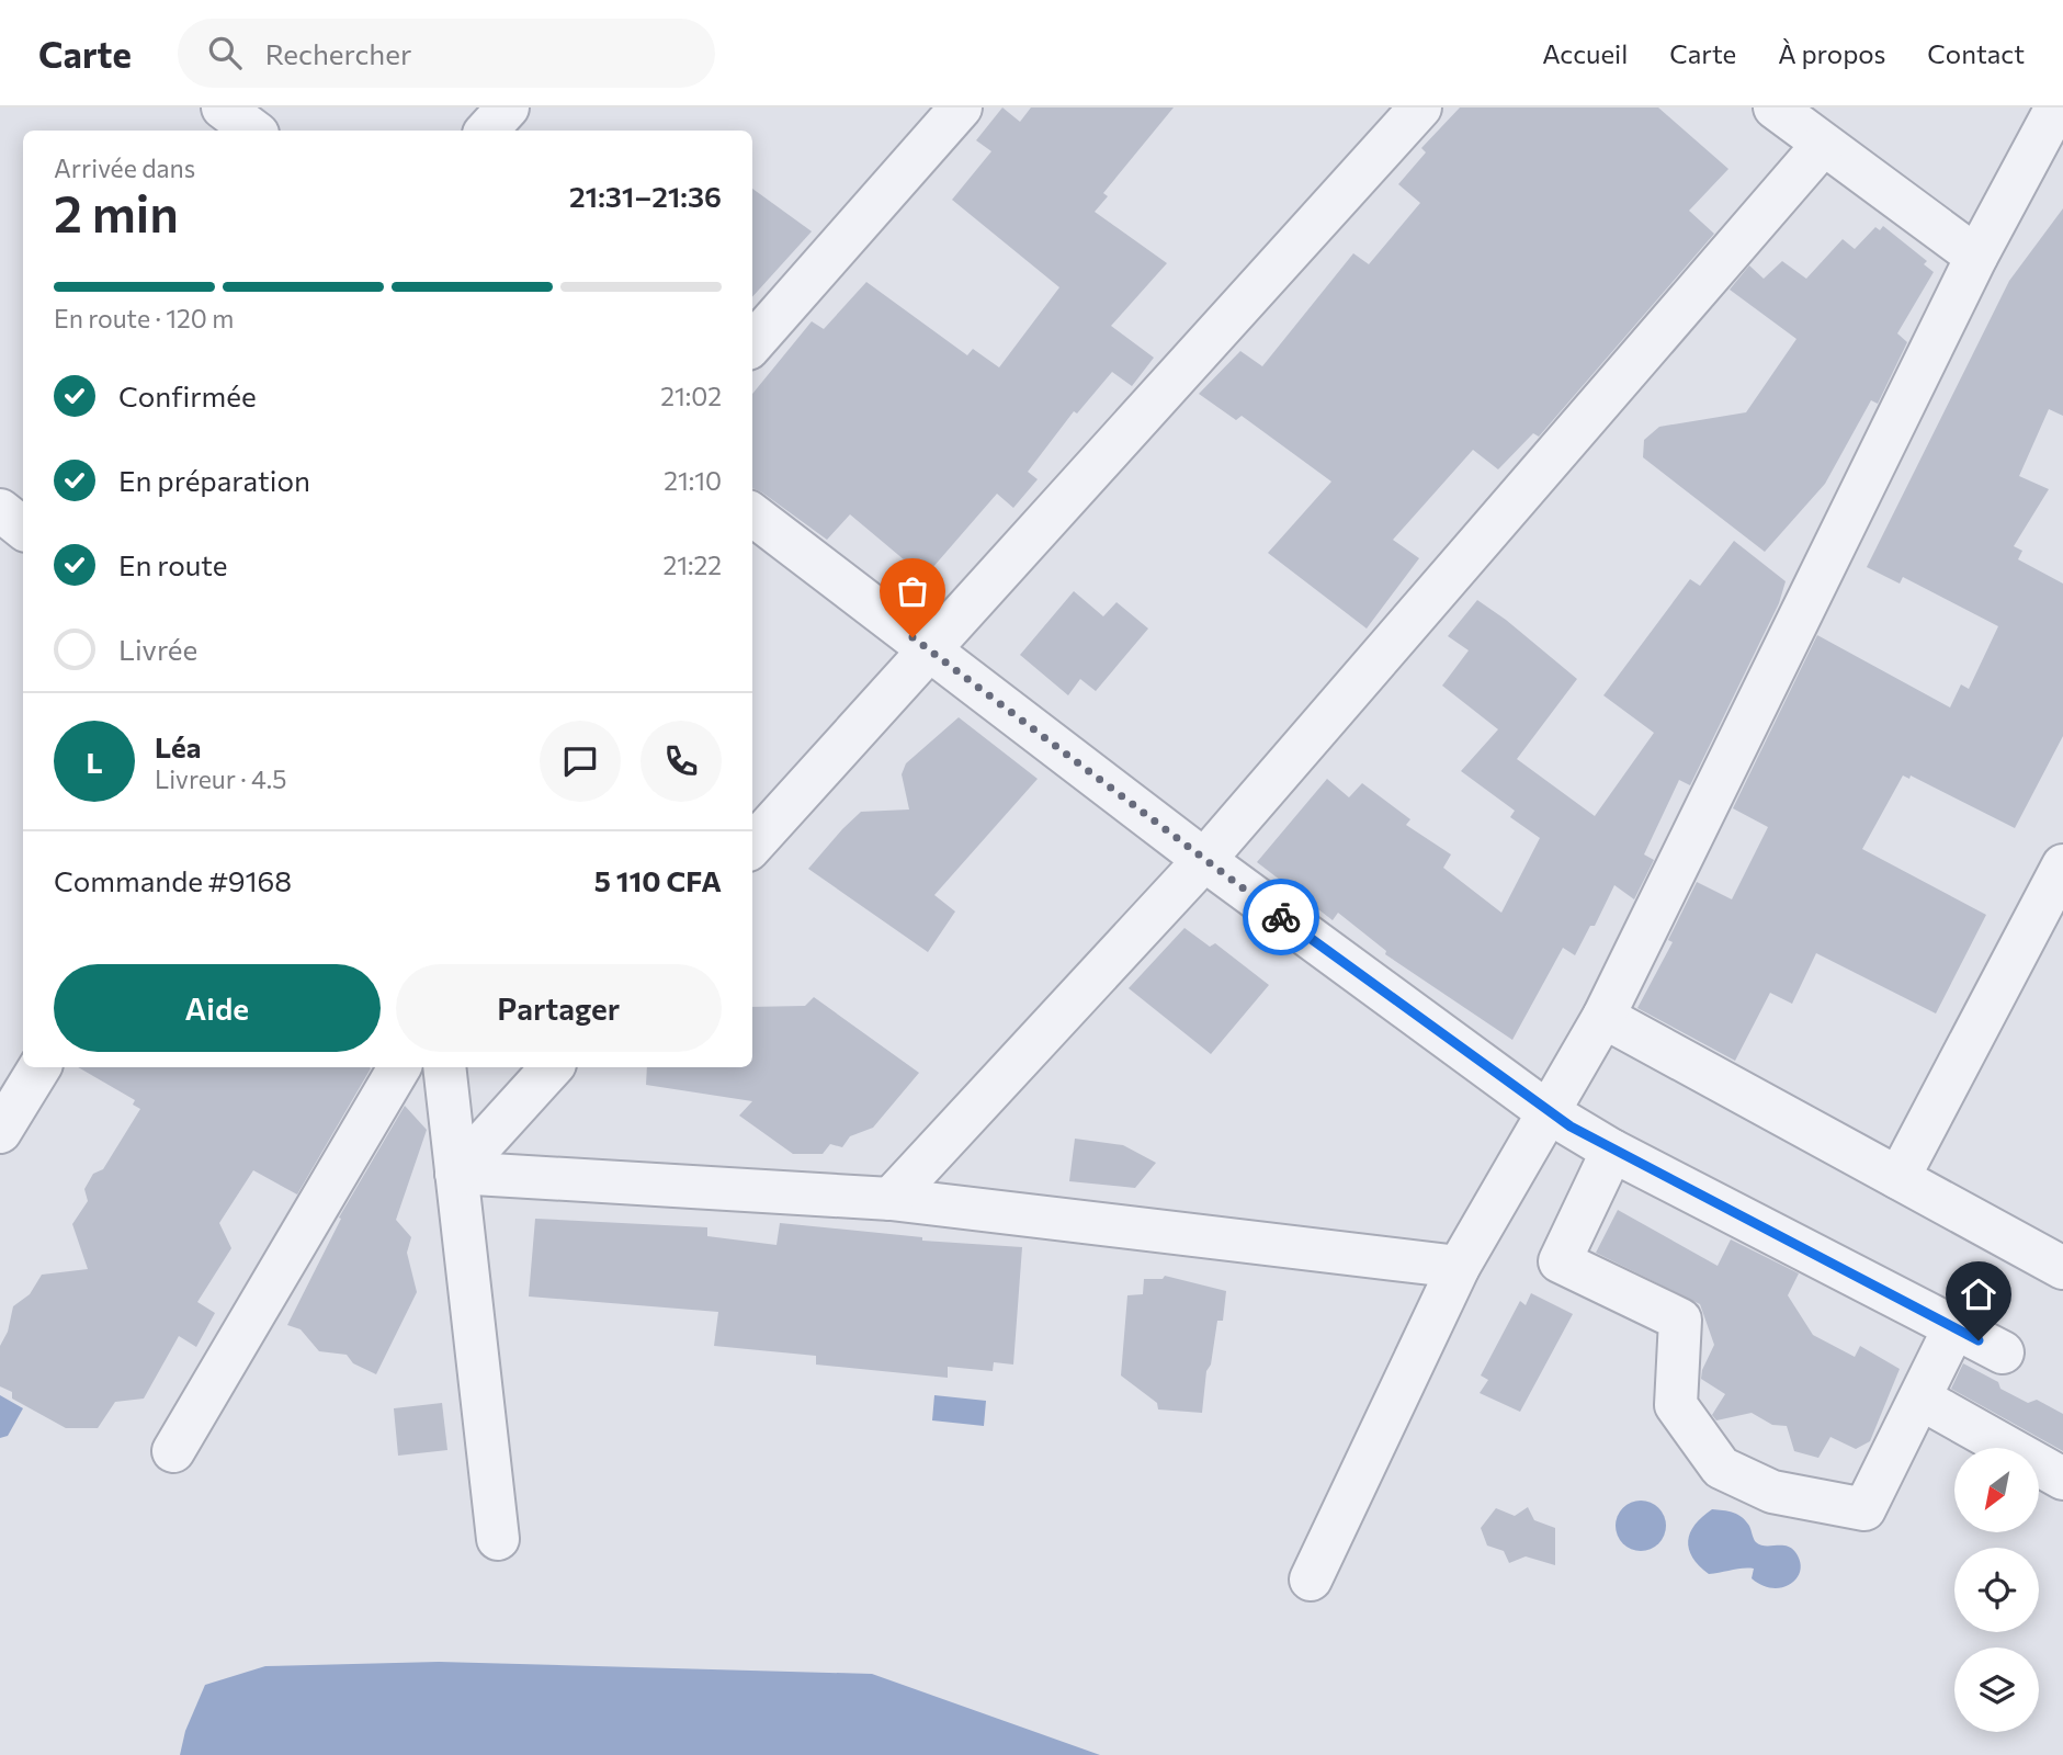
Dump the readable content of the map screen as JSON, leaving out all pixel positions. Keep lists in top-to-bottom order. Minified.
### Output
{"north":"bottom left","page":{"header":"Carte","search":"Rechercher","nav":["Accueil","Carte","À propos","Contact"],"heading":["2 min","Arrivée dans","21:31–21:36"],"panel":["Léa","Livreur · 4.5","Commande #9168","5 110 CFA"],"bar":"En route · 120 m","list":[["Confirmée","21:02"],["En préparation","21:10"],["En route","21:22"],"Livrée"],"round":"L","buttons":["Aide","Partager"]}}
